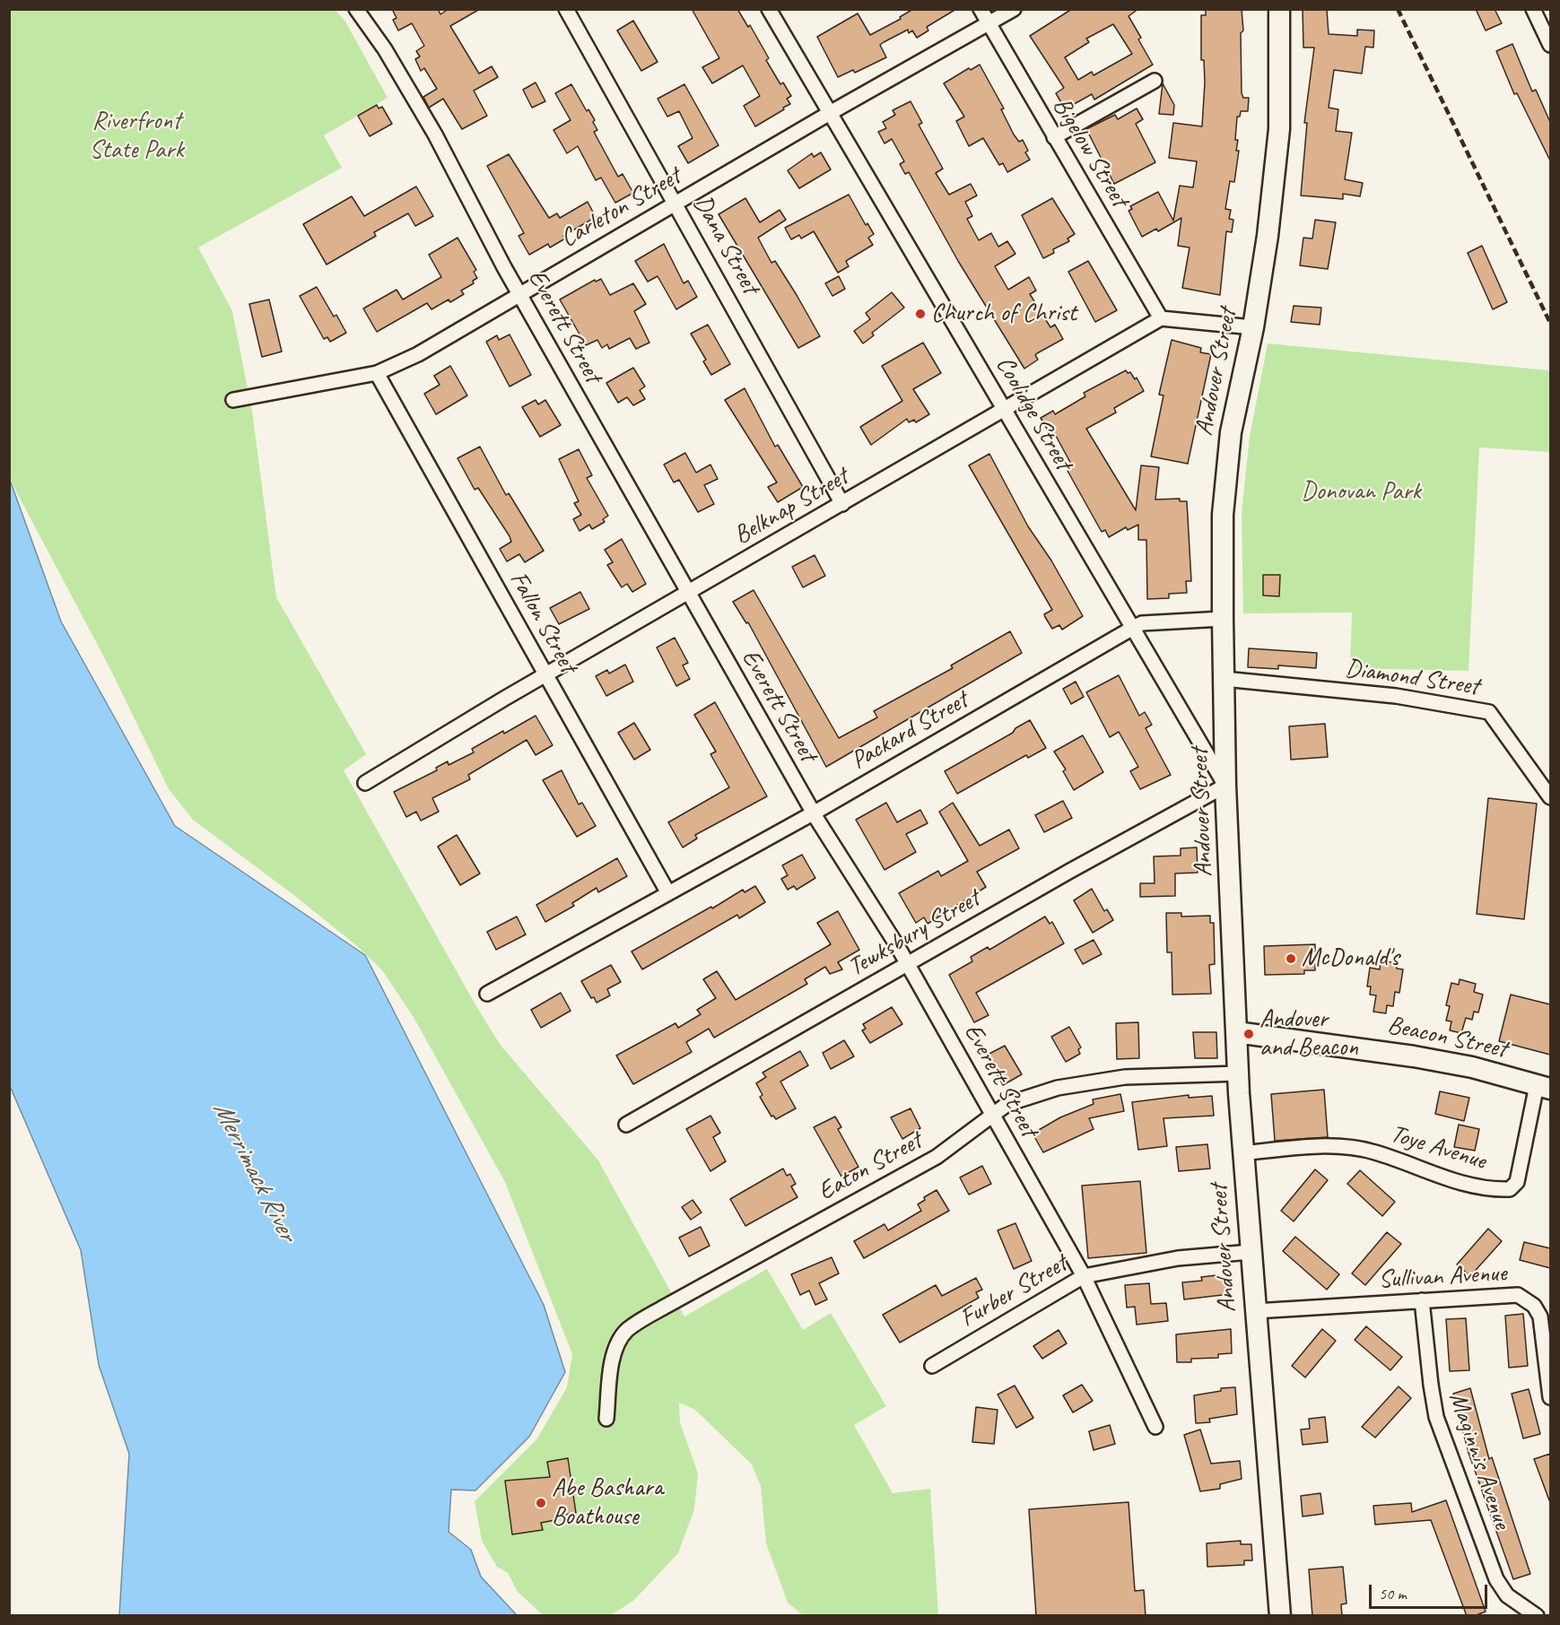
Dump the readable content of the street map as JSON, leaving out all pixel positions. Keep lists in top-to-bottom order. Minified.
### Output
{"streets":{"main road":["Andover Street","Beacon Street"],"street":["Bigelow Street","Carleton Street","Dana Street","Everett Street","Coolidge Street","Belknap Street","Fallon Street","Diamond Street","Packard Street","Tewksbury Street","Toye Avenue","Eaton Street","Sullivan Avenue","Furber Street","Maginnis Avenue"]},"crossings":[["Bigelow Street","Carleton Street"],["Bigelow Street","Belknap Street"],["Carleton Street","Dana Street"],["Carleton Street","Everett Street"],["Carleton Street","Coolidge Street"],["Carleton Street","Fallon Street"],["Dana Street","Belknap Street"],["Everett Street","Belknap Street"],["Everett Street","Packard Street"],["Everett Street","Tewksbury Street"],["Everett Street","Eaton Street"],["Everett Street","Furber Street"],["Andover Street","Coolidge Street"],["Andover Street","Diamond Street"],["Andover Street","Packard Street"],["Andover Street","Tewksbury Street"],["Andover Street","Beacon Street"],["Andover Street","Toye Avenue"],["Andover Street","Eaton Street"],["Andover Street","Sullivan Avenue"],["Andover Street","Furber Street"],["Coolidge Street","Belknap Street"],["Coolidge Street","Packard Street"],["Coolidge Street","Tewksbury Street"],["Belknap Street","Fallon Street"],["Fallon Street","Packard Street"],["Beacon Street","Toye Avenue"],["Sullivan Avenue","Maginnis Avenue"]],"water":["Merrimack River"],"parks":["Riverfront State Park","Donovan Park"],"places":["Church of Christ","McDonald's","Andover and Beacon","Abe Bashara Boathouse"],"scale_bar":"50 m"}
